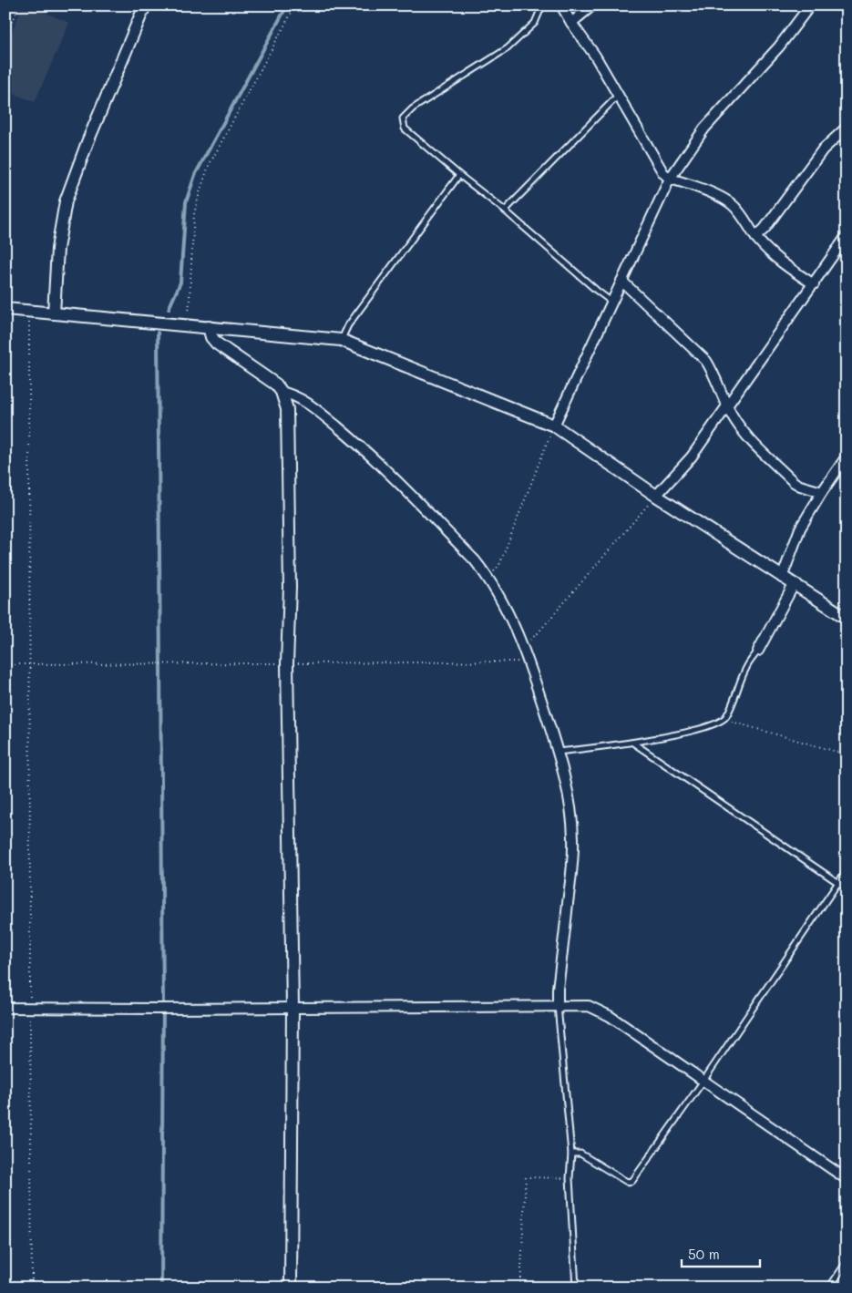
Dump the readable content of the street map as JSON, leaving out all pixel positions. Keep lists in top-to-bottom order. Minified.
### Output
{"scale_bar":"50 m"}
